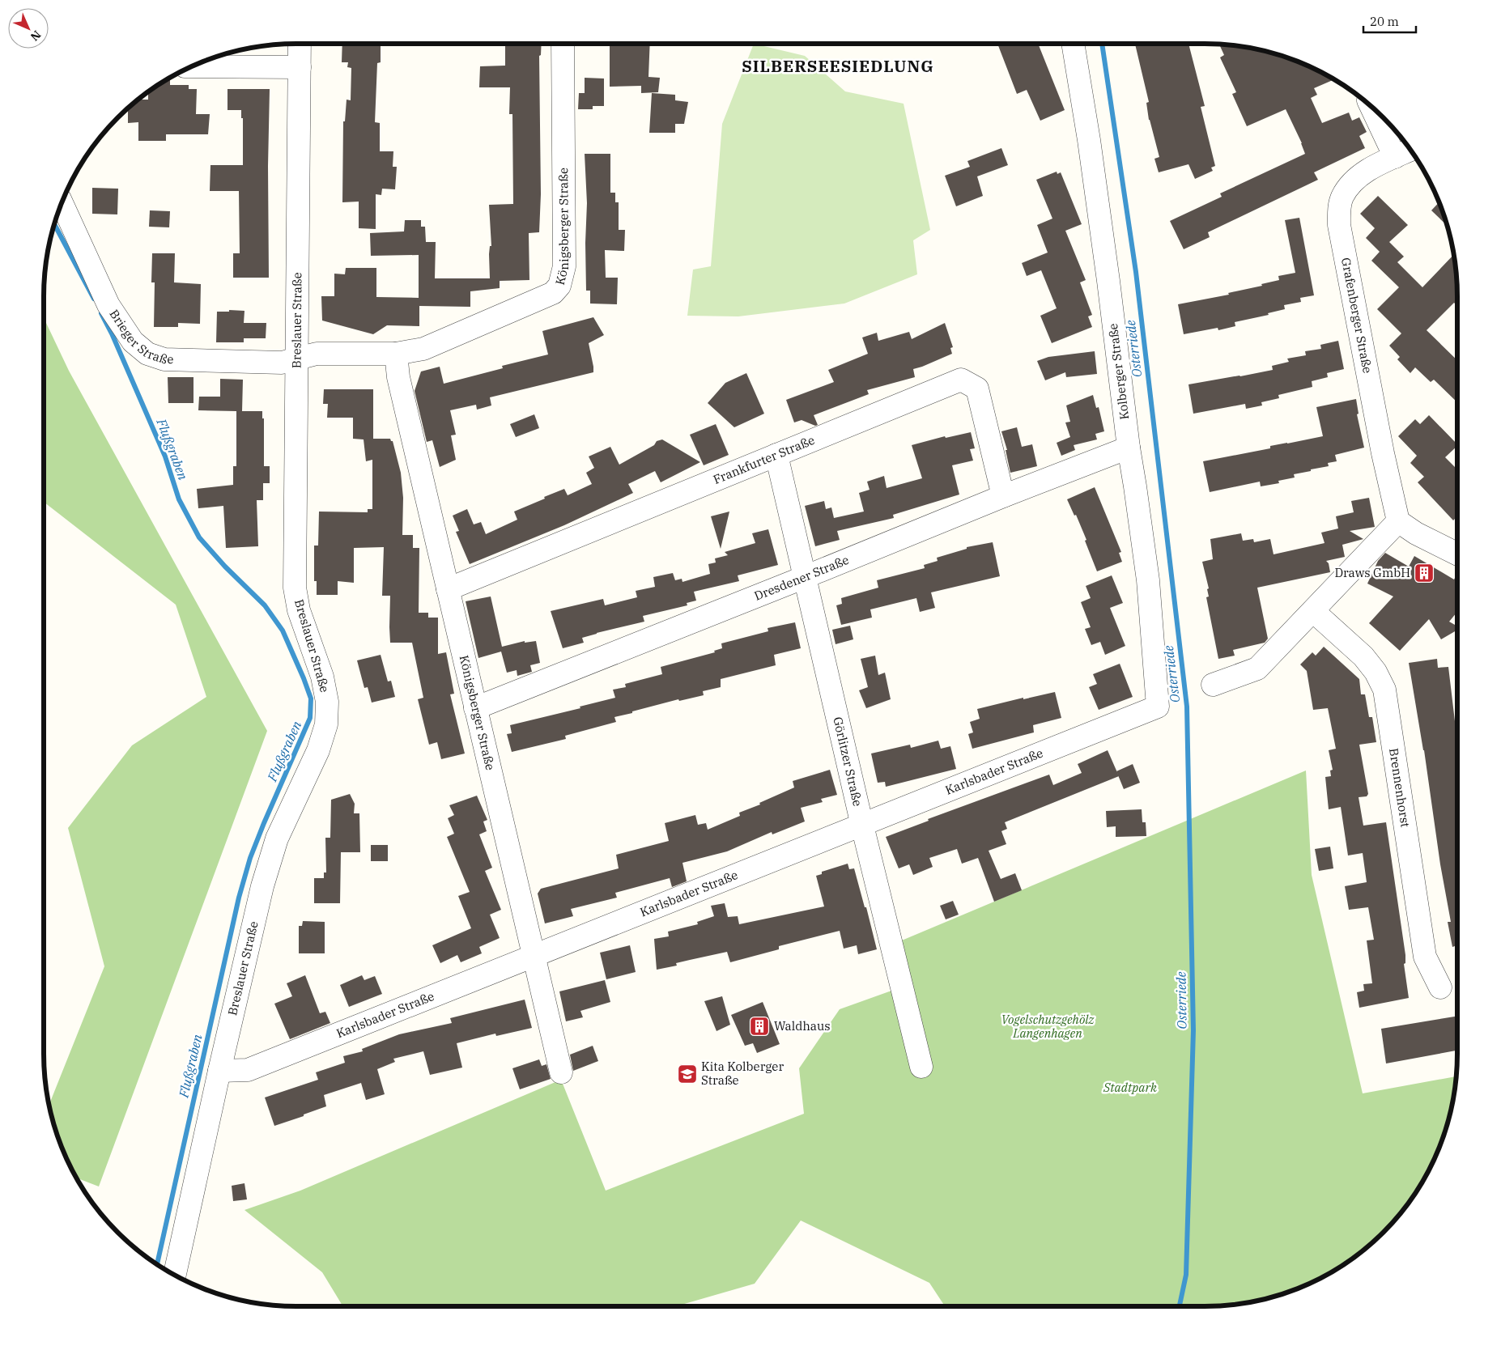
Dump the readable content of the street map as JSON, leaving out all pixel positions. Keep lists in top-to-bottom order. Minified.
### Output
{"streets":{"street":["Königsberger Straße","Grafenberger Straße","Breslauer Straße","Brieger Straße","Kolberger Straße","Frankfurter Straße","Dresdener Straße","Görlitzer Straße","Karlsbader Straße","Brennenhorst"]},"crossings":[["Königsberger Straße","Breslauer Straße"],["Königsberger Straße","Brieger Straße"],["Königsberger Straße","Frankfurter Straße"],["Königsberger Straße","Dresdener Straße"],["Königsberger Straße","Karlsbader Straße"],["Breslauer Straße","Brieger Straße"],["Breslauer Straße","Karlsbader Straße"],["Kolberger Straße","Dresdener Straße"],["Kolberger Straße","Karlsbader Straße"],["Frankfurter Straße","Dresdener Straße"],["Frankfurter Straße","Görlitzer Straße"],["Dresdener Straße","Görlitzer Straße"],["Görlitzer Straße","Karlsbader Straße"]],"districts":["SILBERSEESIEDLUNG"],"water":["Osterriede","Flußgraben"],"parks":["Vogelschutzgehölz Langenhagen","Stadtpark"],"places":{"building":["Draws GmbH","Waldhaus"],"school or university":["Kita Kolberger Straße"]},"scale_bar":"20 m","north":"bottom right"}
